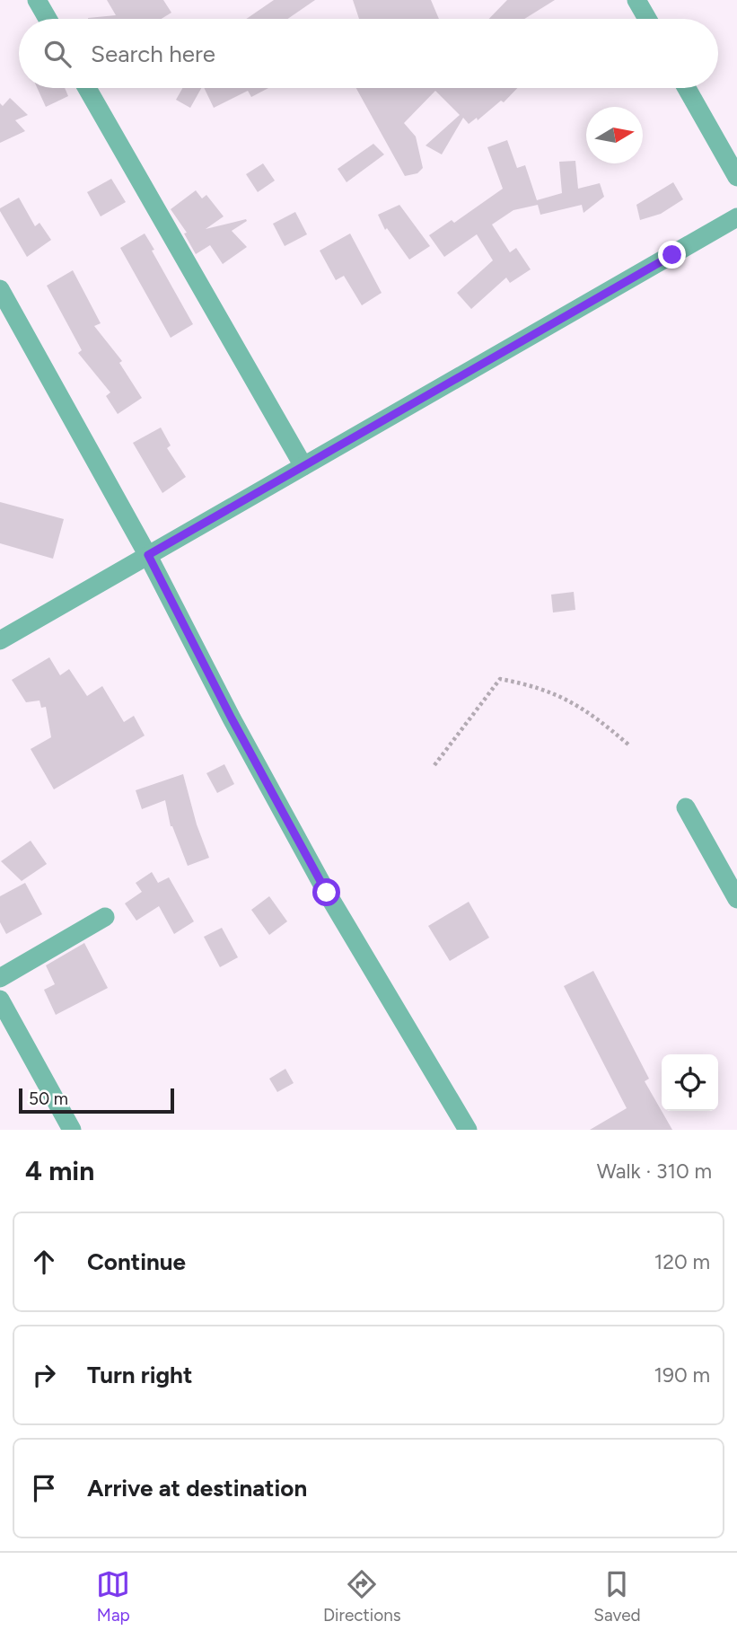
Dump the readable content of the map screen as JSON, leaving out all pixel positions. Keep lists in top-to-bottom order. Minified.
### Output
{"scale_bar":"50 m","north":"right","page":{"search":"Search here","scale":"50 m","heading":["4 min","Walk · 310 m"],"list":[["Continue","120 m"],["Turn right","190 m"],"Arrive at destination"],"nav":["Map","Directions","Saved"]}}
